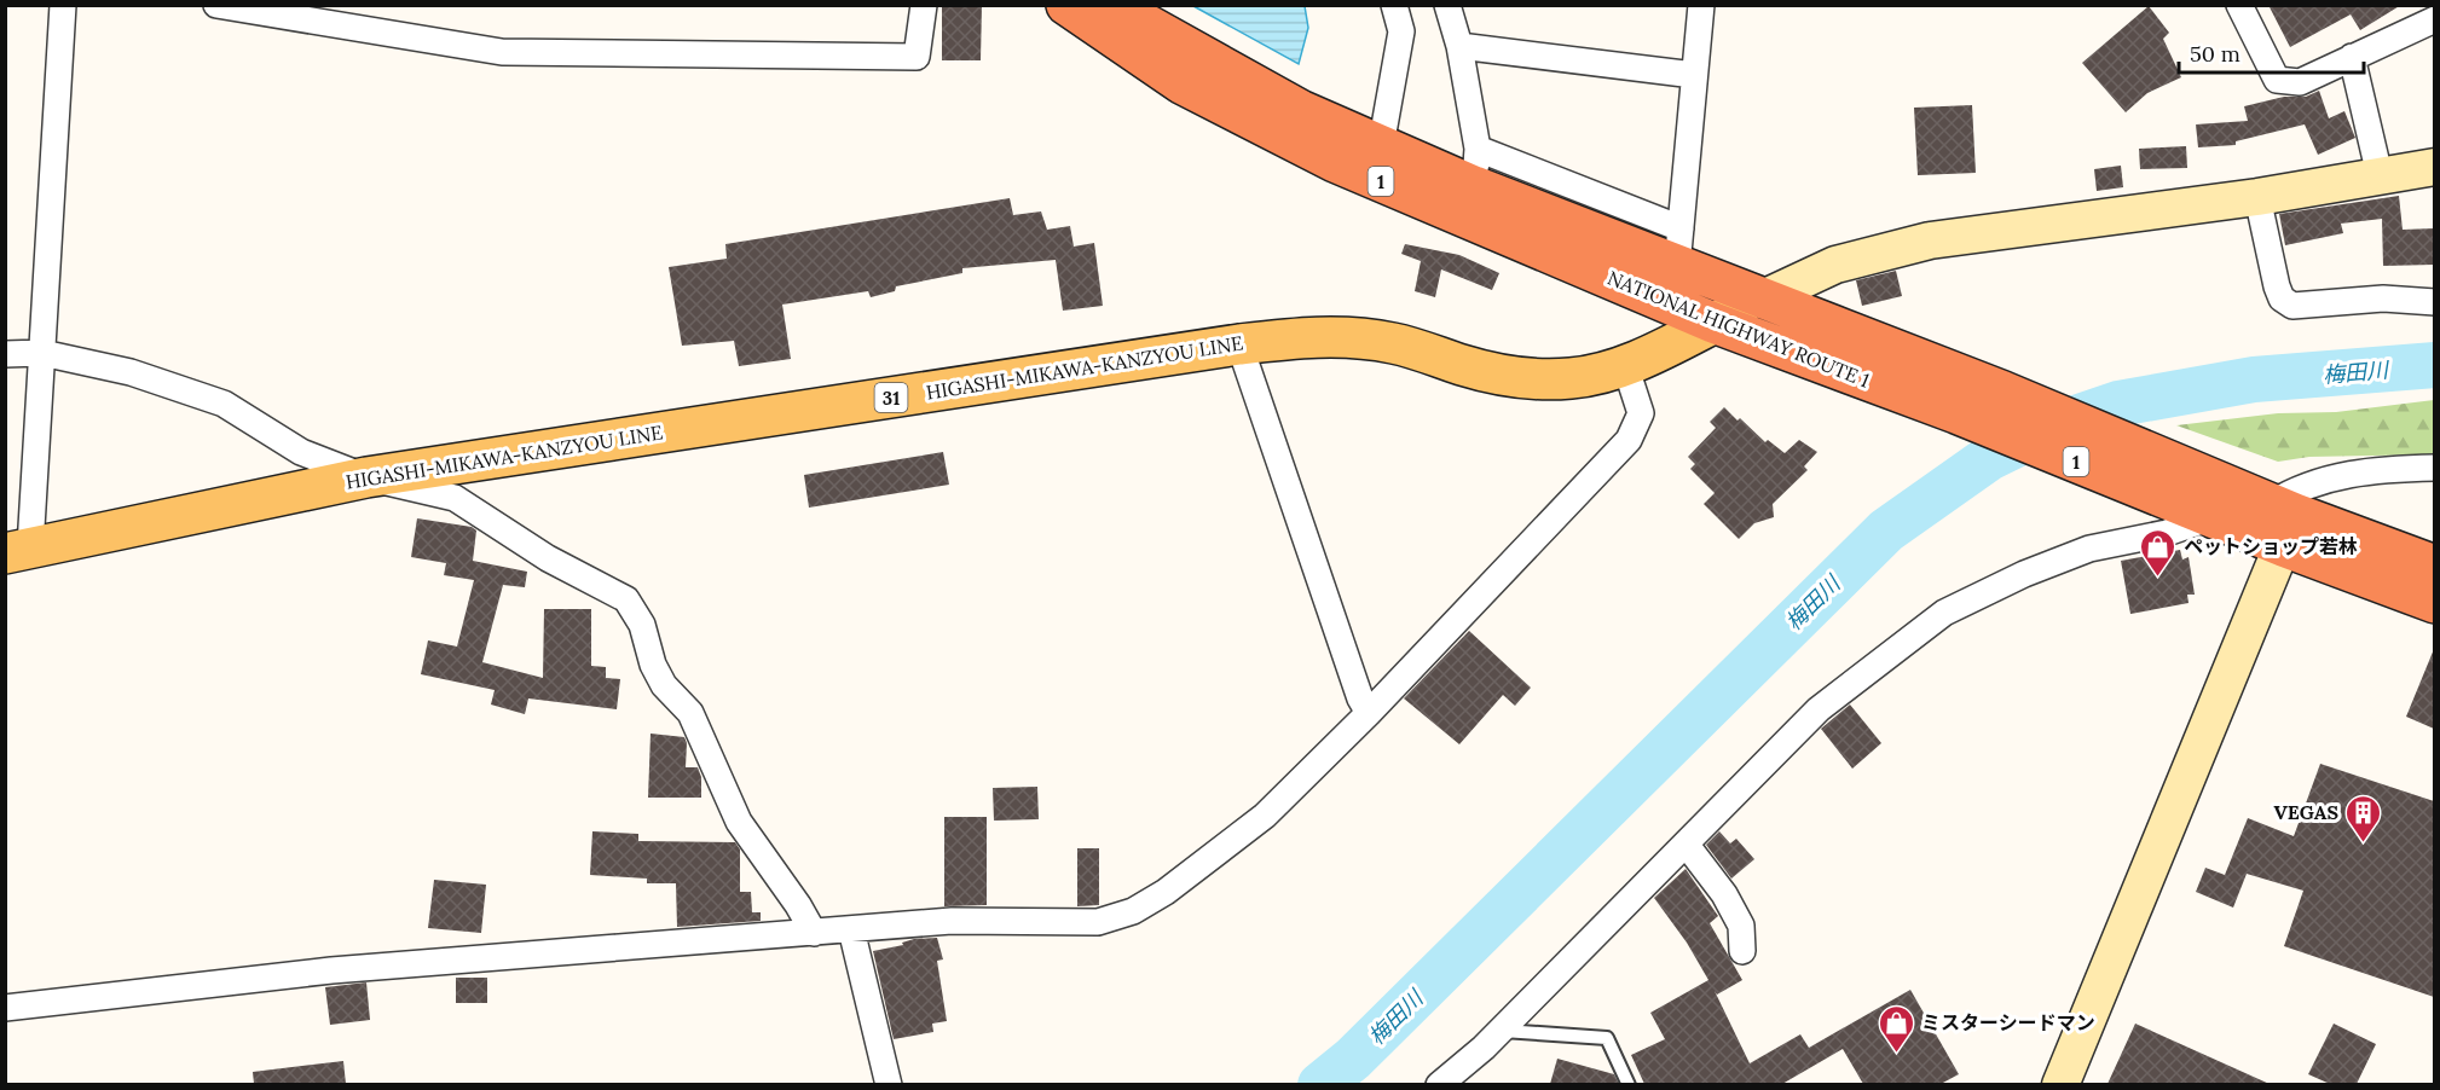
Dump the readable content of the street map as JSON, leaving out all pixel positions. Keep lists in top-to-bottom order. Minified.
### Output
{"streets":{"highway":["1","NATIONAL HIGHWAY ROUTE 1"],"main road":["HIGASHI-MIKAWA-KANZYOU LINE","31"]},"crossings":[["NATIONAL HIGHWAY ROUTE 1","HIGASHI-MIKAWA-KANZYOU LINE"]],"water":["梅田川"],"places":{"shop":["ペットショップ若林","ミスターシードマン"],"building":["VEGAS"]},"scale_bar":"50 m"}
